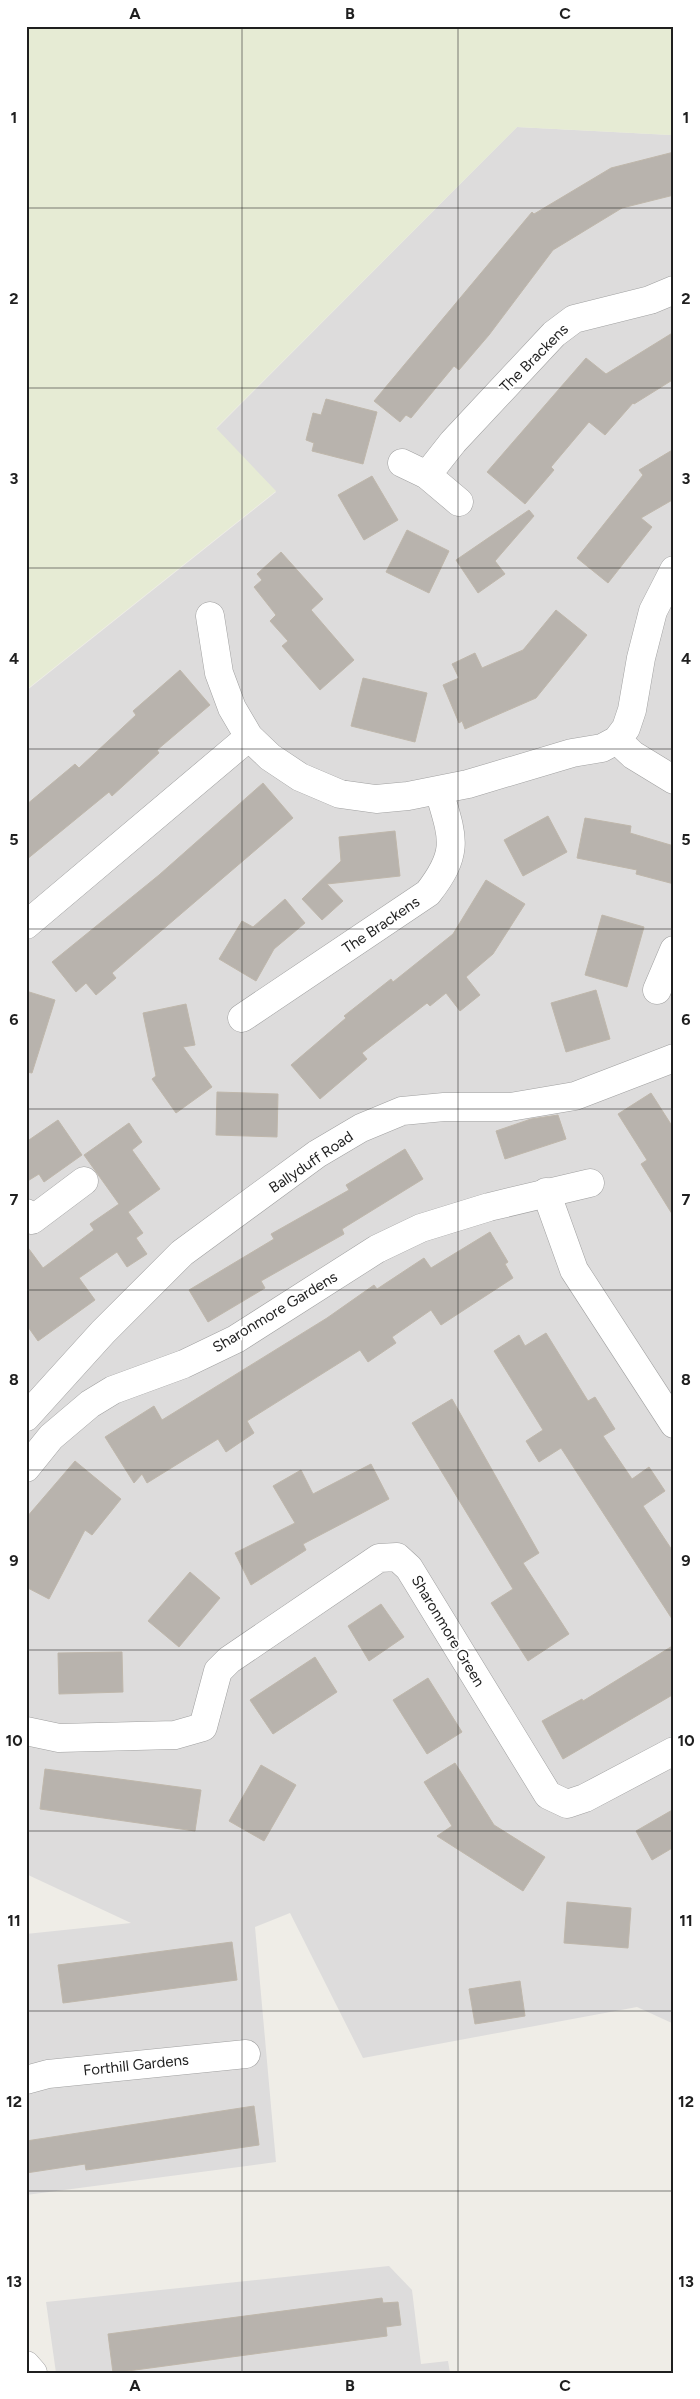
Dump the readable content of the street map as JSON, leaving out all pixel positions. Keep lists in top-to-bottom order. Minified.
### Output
{"streets":{"street":["The Brackens","Ballyduff Road","Sharonmore Gardens","Sharonmore Green","Forthill Gardens"]},"grid":{"columns":["A","B","C"],"rows":["1","2","3","4","5","6","7","8","9","10","11","12","13"]}}
